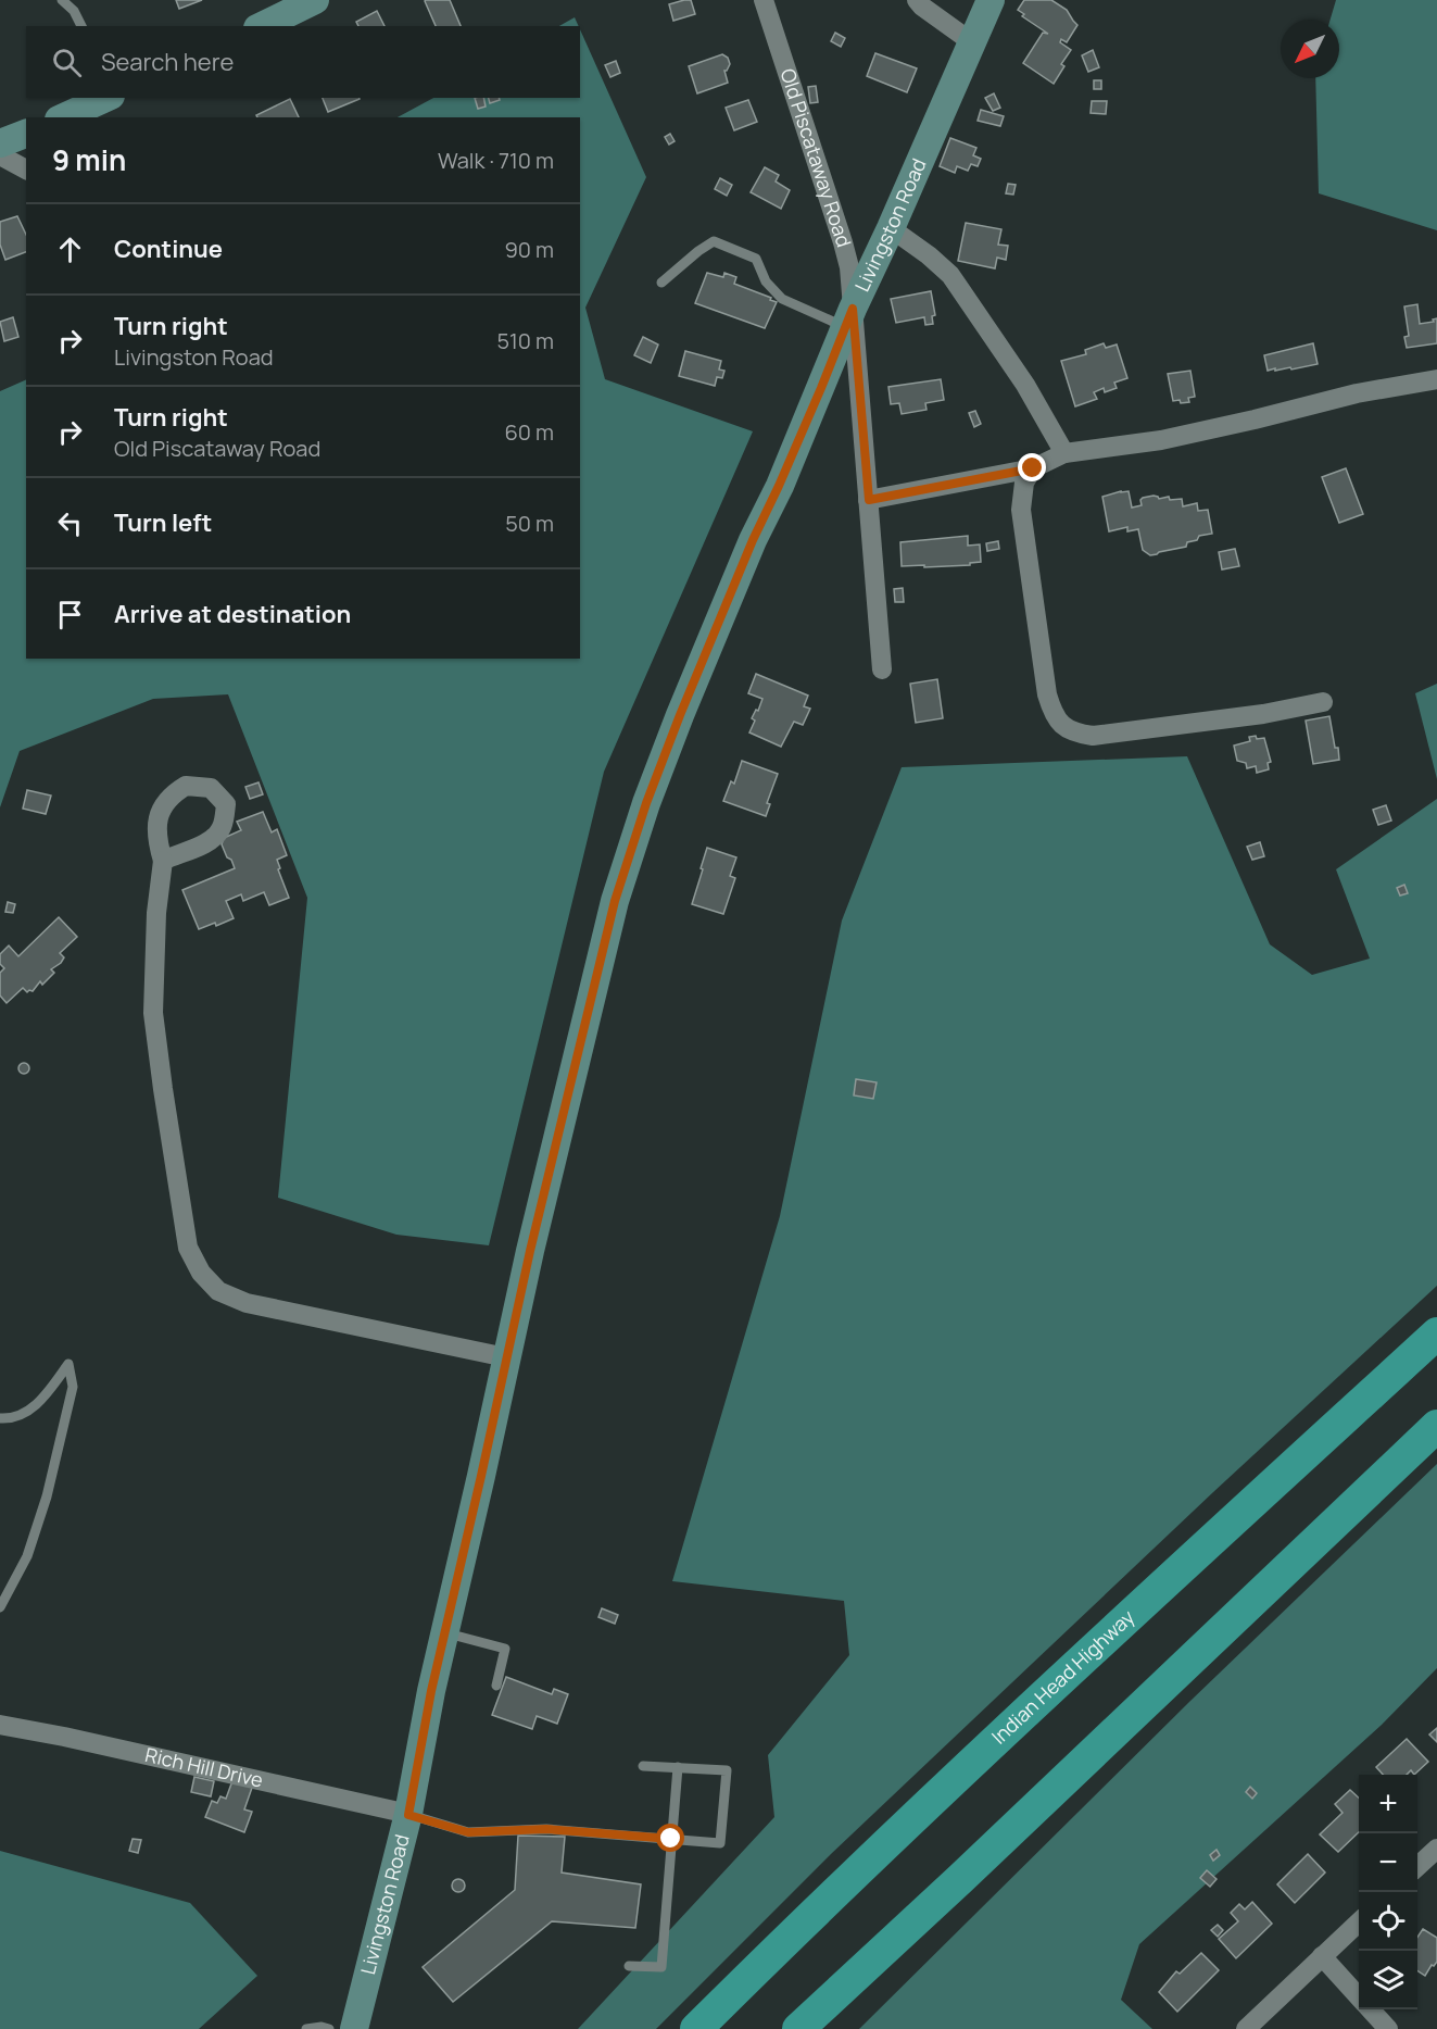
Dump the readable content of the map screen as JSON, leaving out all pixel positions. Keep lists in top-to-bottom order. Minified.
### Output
{"streets":{"highway":["Indian Head Highway"],"main road":["Livingston Road"],"street":["Old Piscataway Road","Rich Hill Drive"]},"crossings":[["Old Piscataway Road","Livingston Road"],["Livingston Road","Rich Hill Drive"]],"north":"bottom left","page":{"search":"Search here","heading":["9 min","Walk · 710 m"],"list":[["Continue","90 m"],["Turn right","Livingston Road","510 m"],["Turn right","Old Piscataway Road","60 m"],["Turn left","50 m"],"Arrive at destination"],"map_buttons":["+","−"]}}
